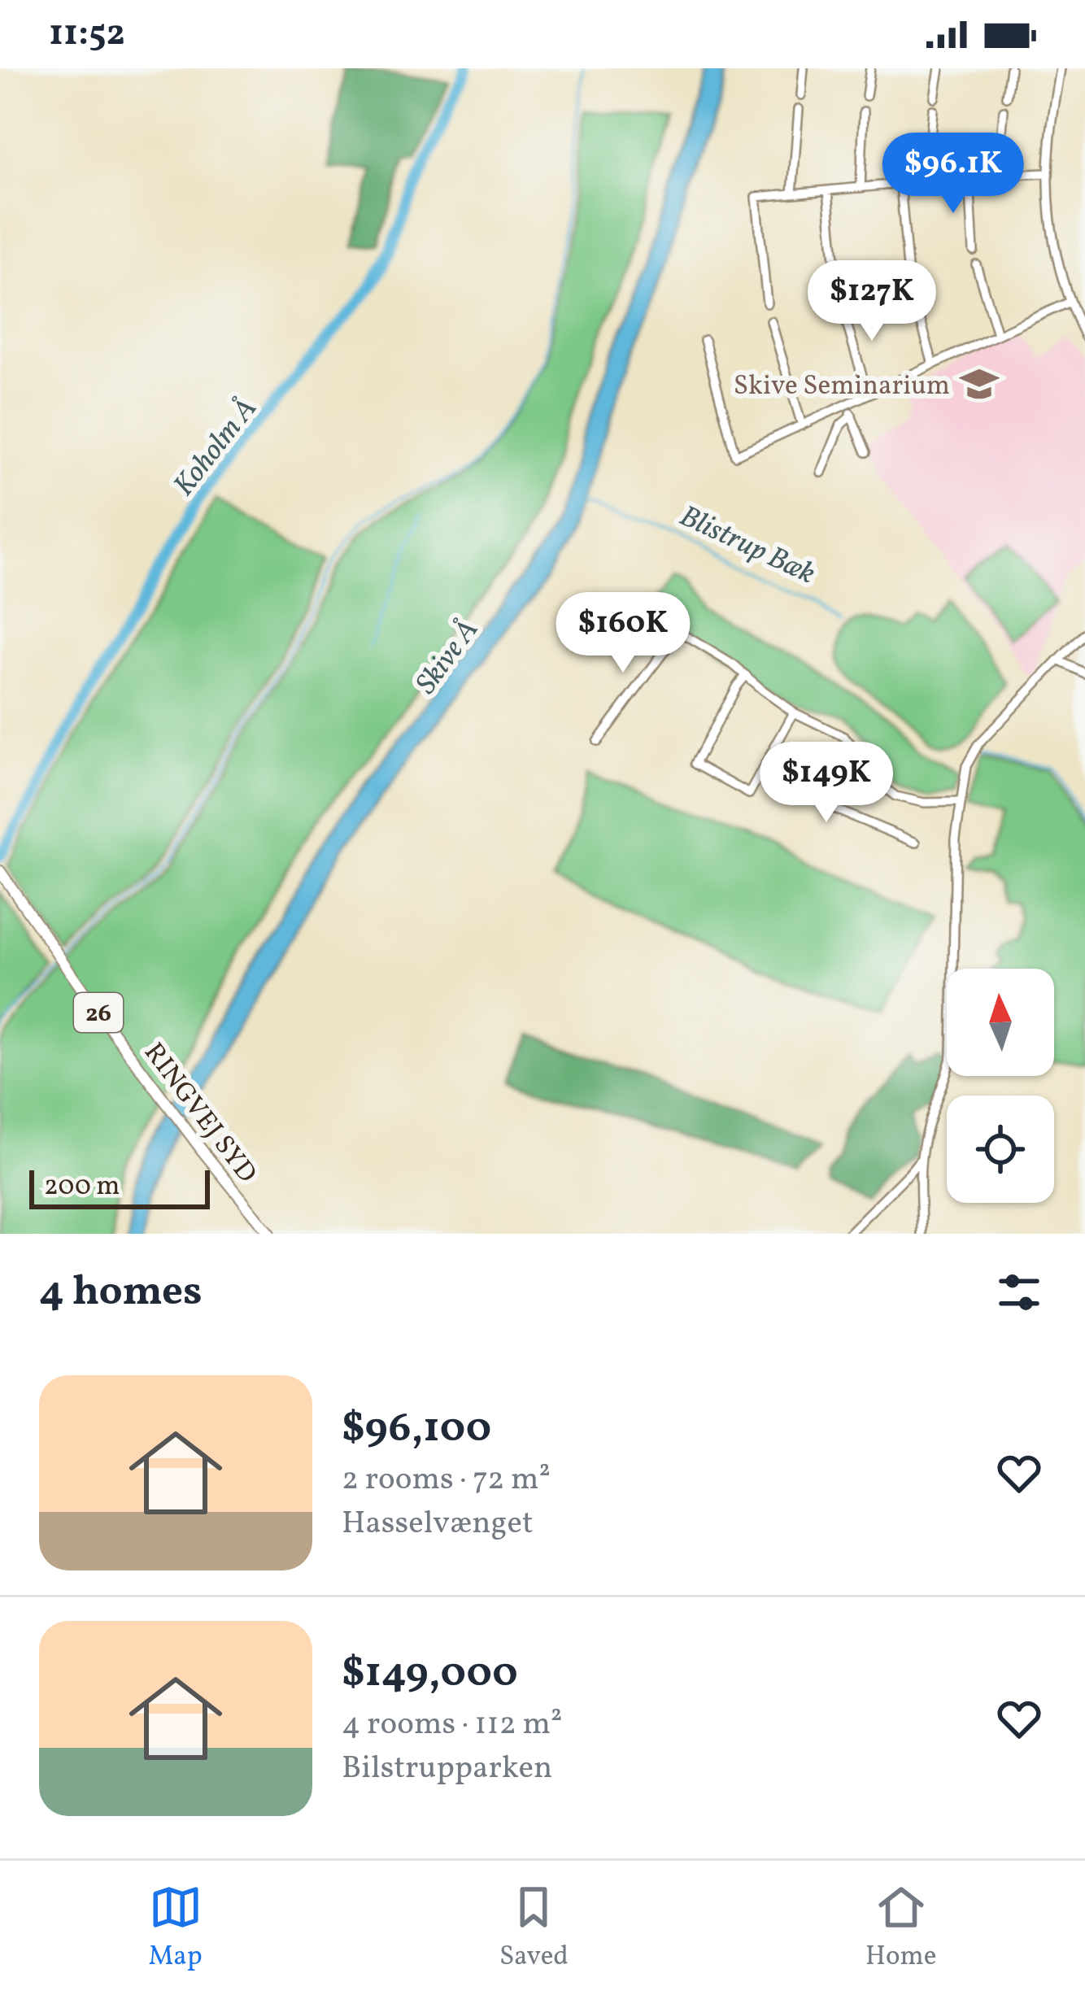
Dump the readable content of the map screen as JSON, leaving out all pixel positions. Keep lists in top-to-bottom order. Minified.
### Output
{"streets":{"main road":["26","RINGVEJ SYD"]},"water":["Koholm Å","Blistrup Bæk","Skive Å"],"places":{"school or university":["Skive Seminarium"]},"scale_bar":"200 m","north":"top","page":{"status":"11:52","price":["$96.1K","$127K","$160K","$149K"],"scale":"200 m","heading":"4 homes","list":[{"name":"$96,100","note":"2 rooms · 72 m² · Hasselvænget"},{"name":"$149,000","note":"4 rooms · 112 m² · Bilstrupparken"}],"tabs":["Map","Saved","Home"]}}
